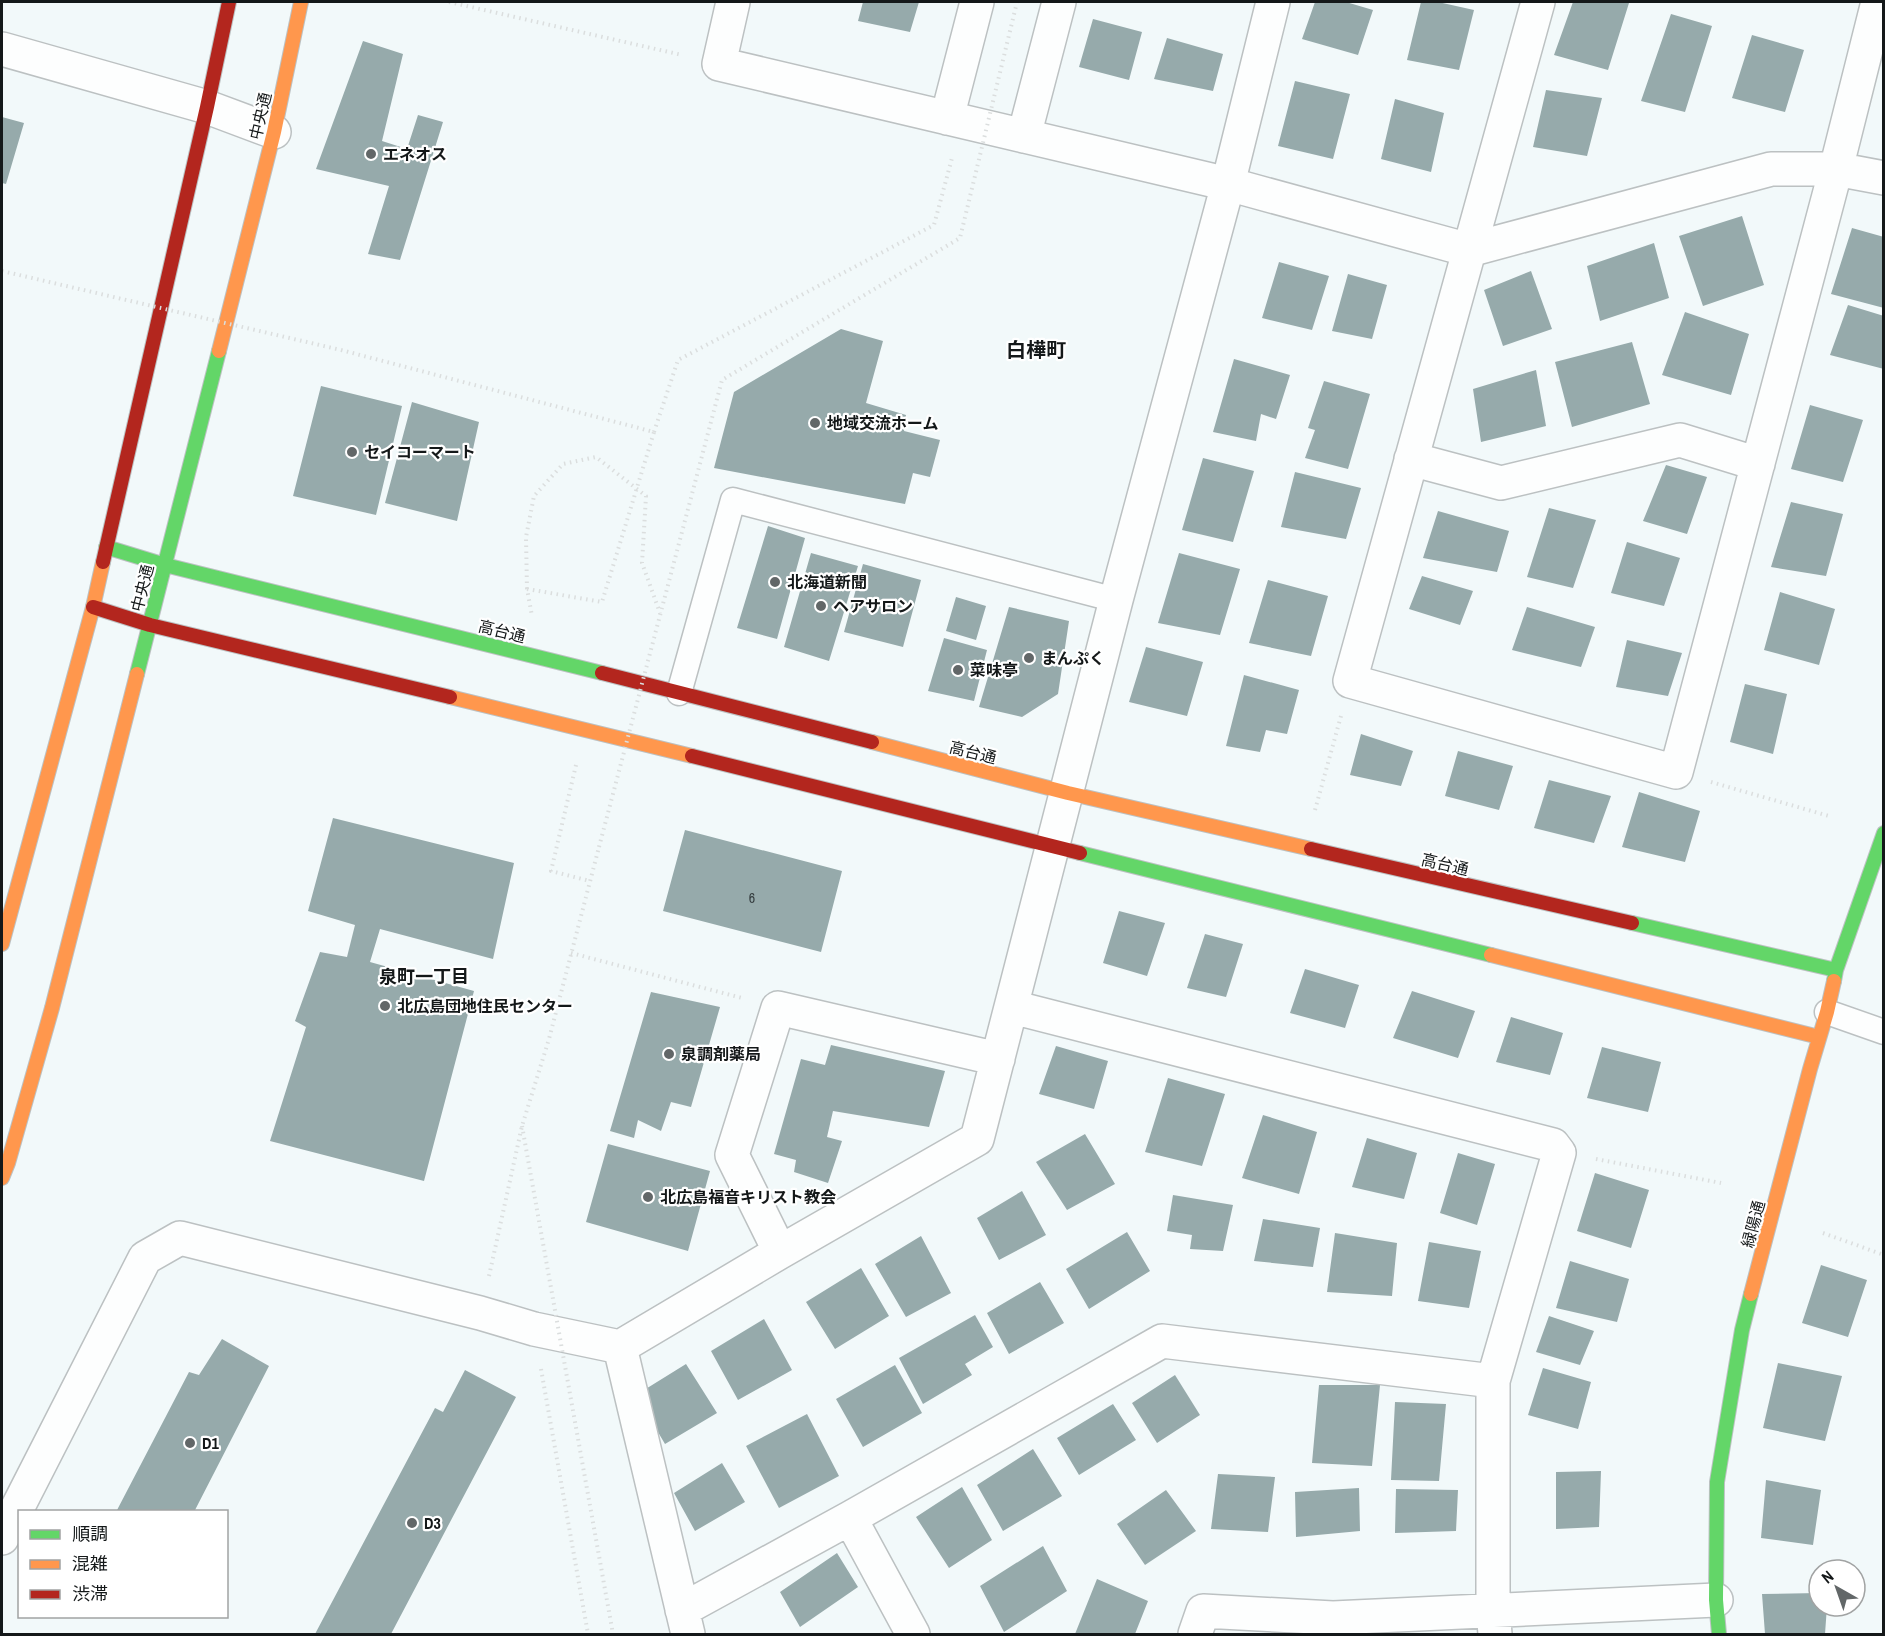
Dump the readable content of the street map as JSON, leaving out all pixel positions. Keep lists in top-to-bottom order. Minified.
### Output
{"streets":{"street":["中央通","高台通","緑陽通"]},"crossings":[["中央通","高台通"],["高台通","緑陽通"]],"districts":["白樺町","泉町一丁目"],"places":["エネオス","地域交流ホーム","セイコーマート","北海道新聞","ヘアサロン","まんぷく","菜味亭","北広島団地住民センター","泉調剤薬局","北広島福音キリスト教会","D1","D3"],"house_numbers":["6"],"legend":["順調","混雑","渋滞"],"north":"top left"}
